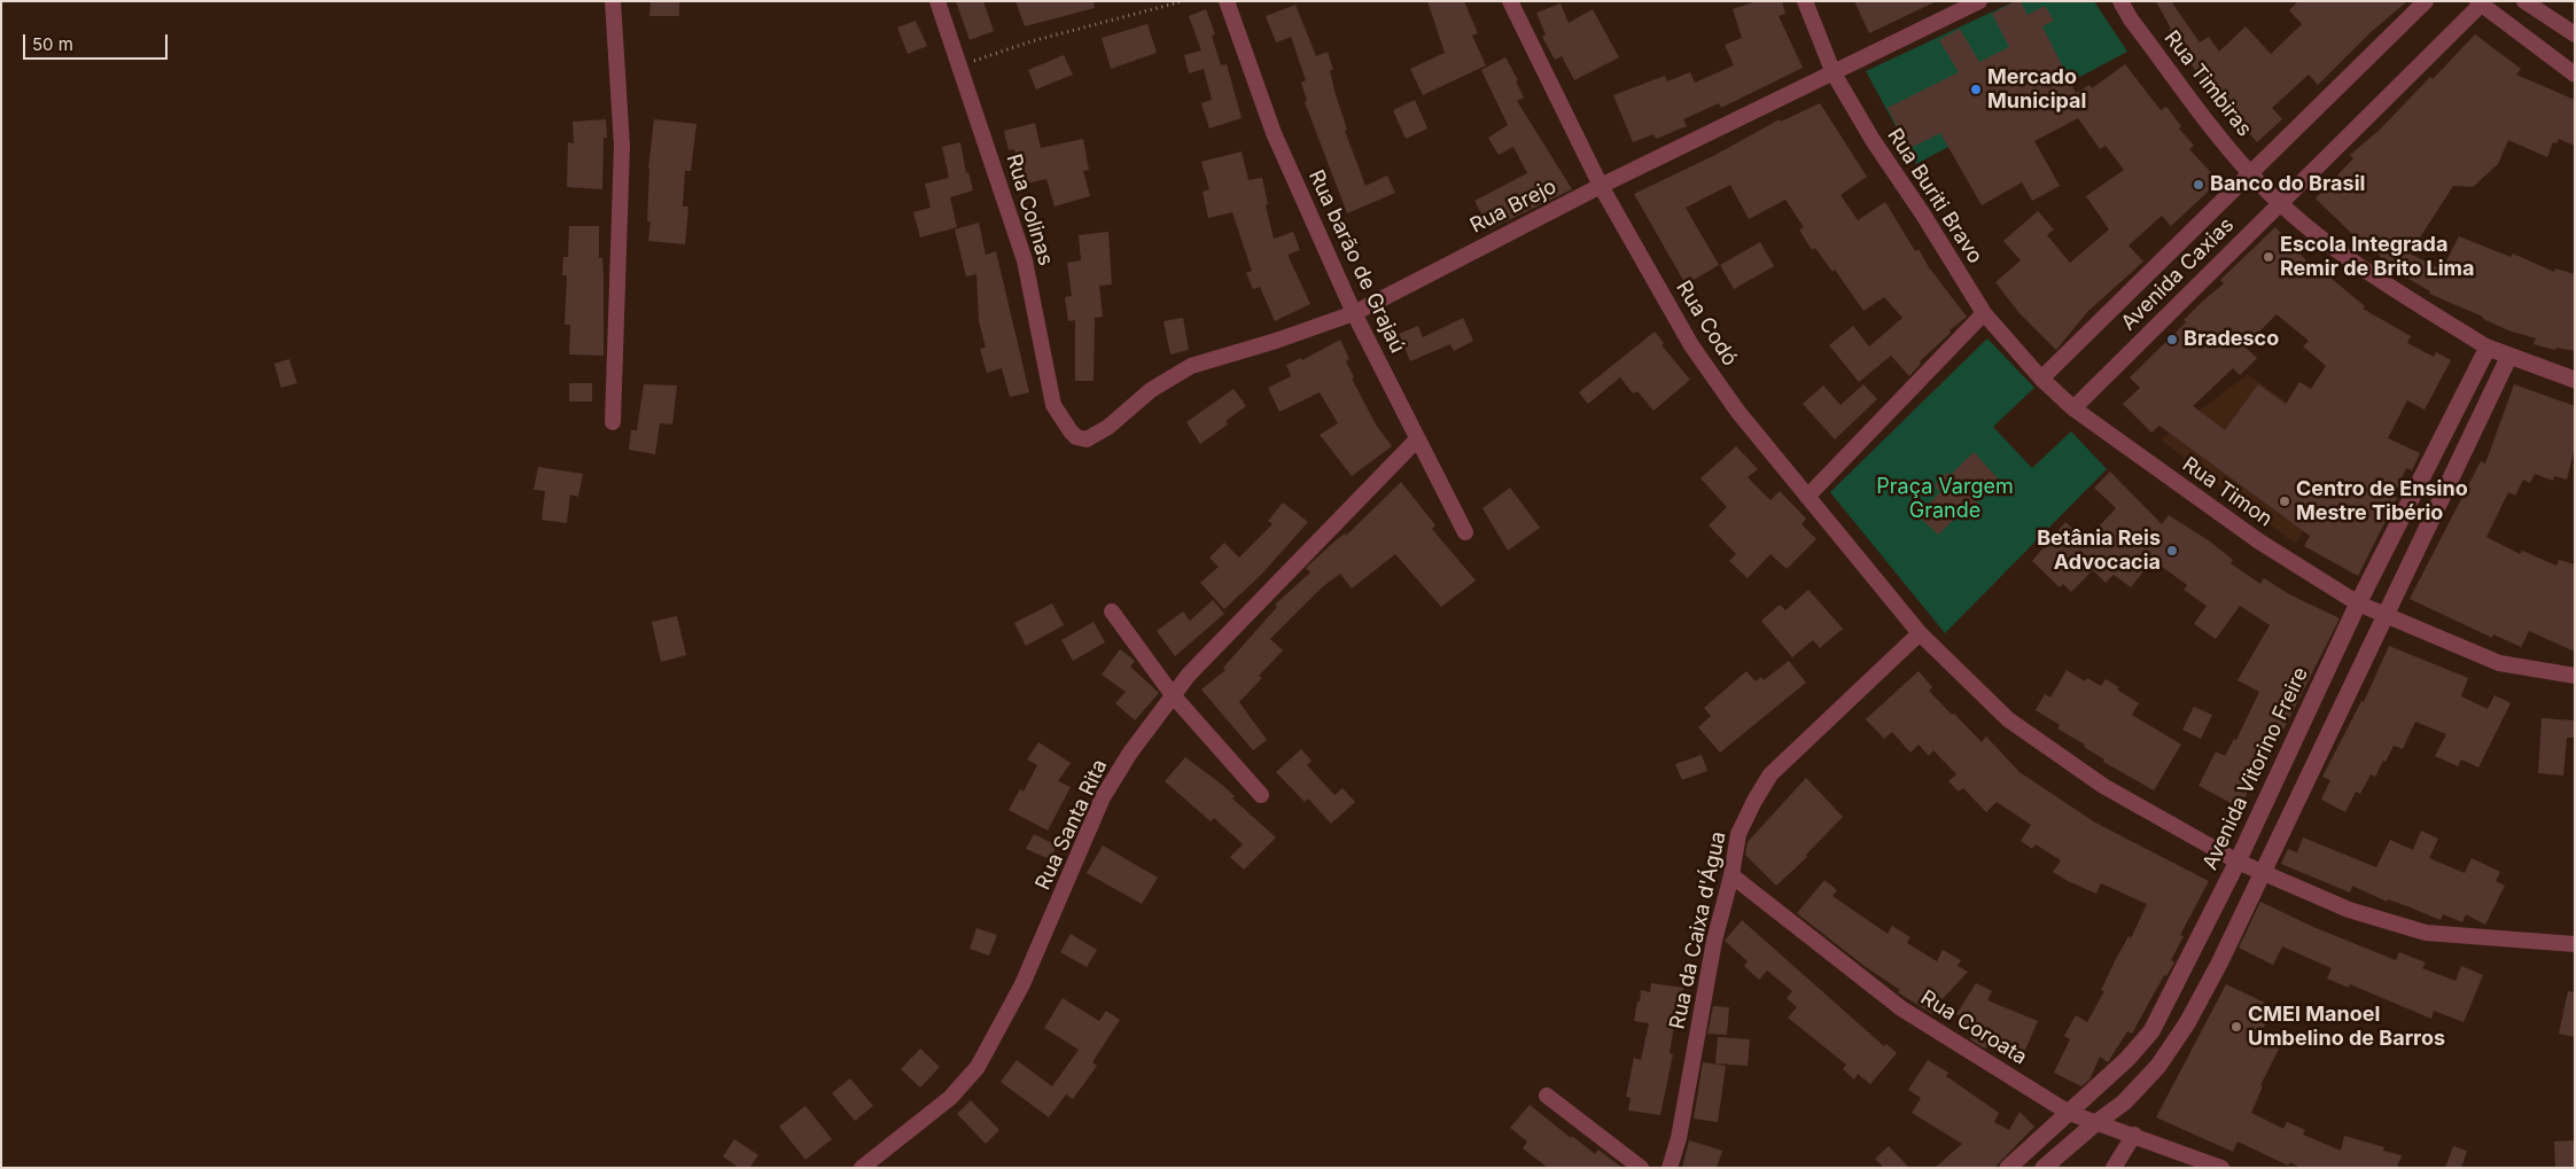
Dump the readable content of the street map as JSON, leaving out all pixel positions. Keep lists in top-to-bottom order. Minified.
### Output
{"streets":{"street":["Rua Timbiras","Rua Buriti Bravo","Rua Brejo","Rua Colinas","Rua barão de Grajaú","Avenida Caxias","Rua Codó","Rua Timon","Avenida Vitorino Freire","Rua Santa Rita","Rua da Caixa d'Água","Rua Coroata"]},"crossings":[["Rua Timbiras","Avenida Caxias"],["Rua Timbiras","Avenida Vitorino Freire"],["Rua Buriti Bravo","Rua Brejo"],["Rua Buriti Bravo","Avenida Caxias"],["Rua Buriti Bravo","Rua Timon"],["Rua Brejo","Rua Colinas"],["Rua Brejo","Rua barão de Grajaú"],["Rua Brejo","Rua Codó"],["Rua barão de Grajaú","Rua Santa Rita"],["Avenida Caxias","Rua Timon"],["Rua Codó","Avenida Vitorino Freire"],["Rua Codó","Rua da Caixa d'Água"],["Rua Timon","Avenida Vitorino Freire"],["Avenida Vitorino Freire","Rua Coroata"],["Rua da Caixa d'Água","Rua Coroata"]],"parks":["Praça Vargem Grande"],"places":["Mercado Municipal","Banco do Brasil","Escola Integrada Remir de Brito Lima","Bradesco","Centro de Ensino Mestre Tibério","Betânia Reis Advocacia","CMEI Manoel Umbelino de Barros"],"scale_bar":"50 m"}
